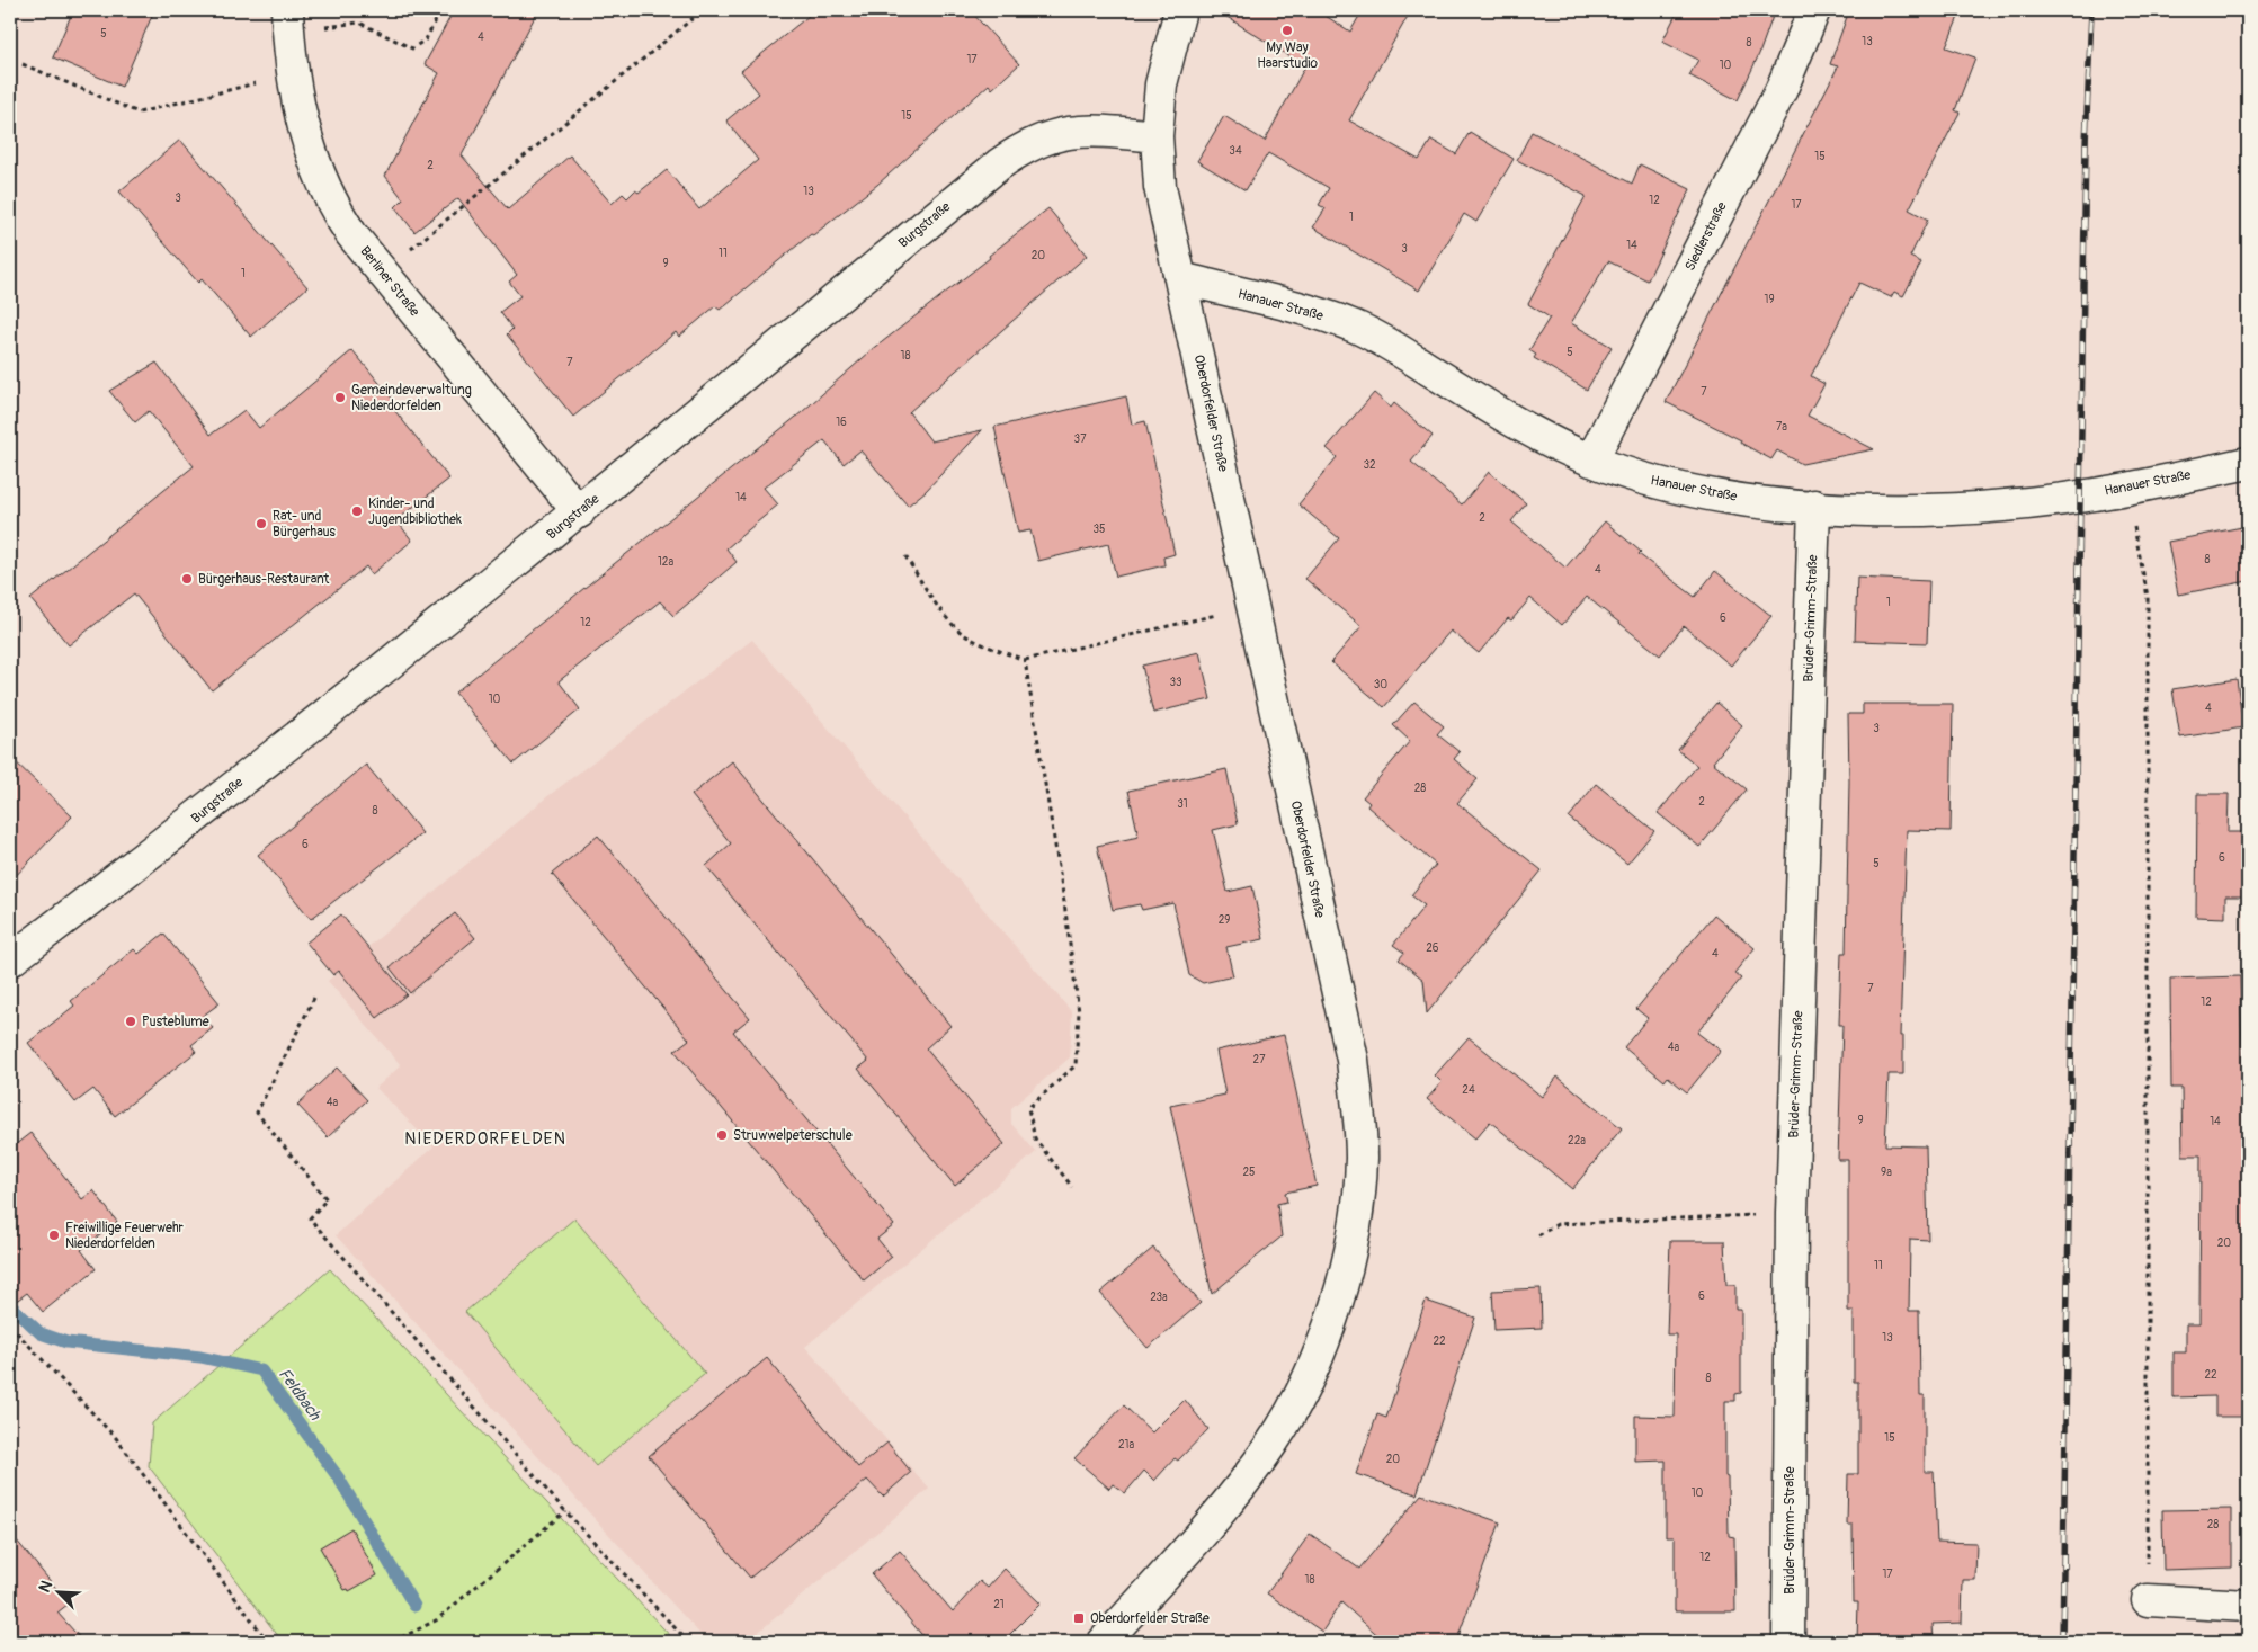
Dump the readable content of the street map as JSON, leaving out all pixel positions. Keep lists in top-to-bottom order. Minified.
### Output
{"streets":{"street":["Burgstraße","Siedlerstraße","Berliner Straße","Hanauer Straße","Oberdorfelder Straße","Brüder-Grimm-Straße"]},"crossings":[["Burgstraße","Berliner Straße"],["Burgstraße","Oberdorfelder Straße"],["Siedlerstraße","Hanauer Straße"],["Hanauer Straße","Oberdorfelder Straße"],["Hanauer Straße","Brüder-Grimm-Straße"]],"districts":["NIEDERDORFELDEN"],"water":["Feldbach"],"places":{"other":["My Way Haarstudio","Gemeindeverwaltung Niederdorfelden","Kinder- und Jugendbibliothek","Rat- und Bürgerhaus","Bürgerhaus-Restaurant","Pusteblume","Struwwelpeterschule","Freiwillige Feuerwehr Niederdorfelden"],"transit":["Oberdorfelder Straße"]},"house_numbers":["5","4","13","8","17","10","15","34","15","2","13","3","12","17","1","14","3","11","20","9","1","19","5","18","7","7","16","7a","37","32","14","2","35","8","12a","4","1","6","12","33","30","10","4","3","28","2","31","8","6","6","5","29","26","4","7","12","4a","27","24","4a","9","14","22a","25","9a","20","11","6","23a","13","22","22","8","15","21a","20","10","28","12","17","18","21"],"north":"top left"}
